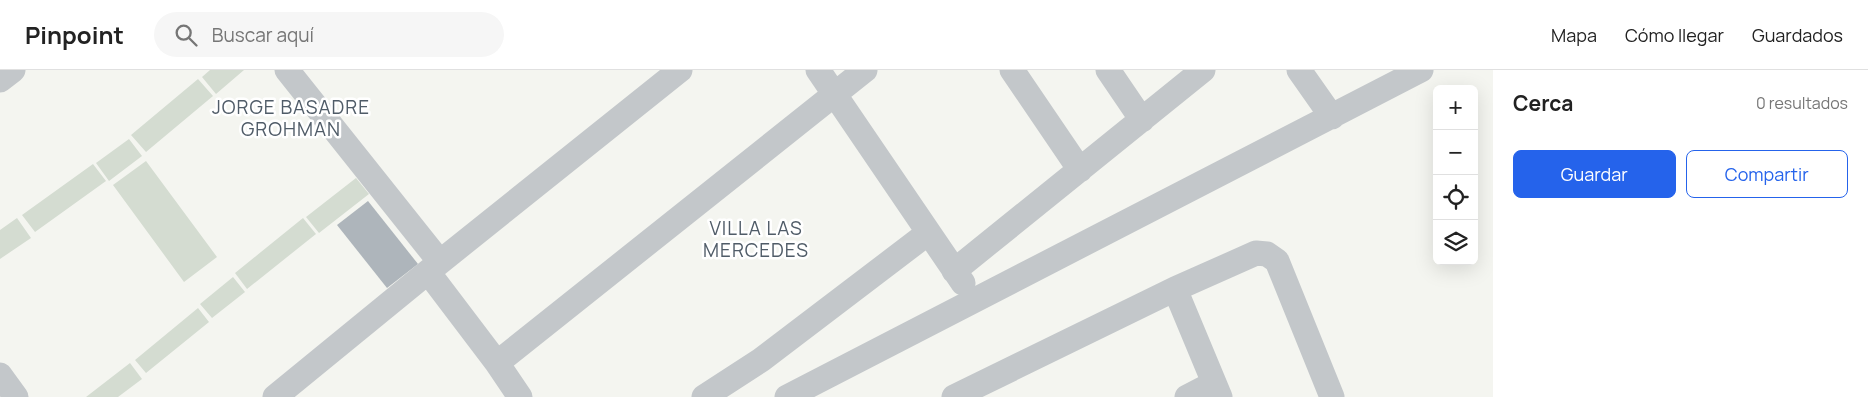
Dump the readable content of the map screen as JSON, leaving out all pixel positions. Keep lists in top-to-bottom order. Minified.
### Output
{"districts":["JORGE BASADRE GROHMAN","VILLA LAS MERCEDES"],"page":{"header":"Pinpoint","search":"Buscar aquí","nav":["Mapa","Cómo llegar","Guardados"],"heading":["Cerca","0 resultados"],"map_buttons":["+","−"],"buttons":["Guardar","Compartir"]}}
